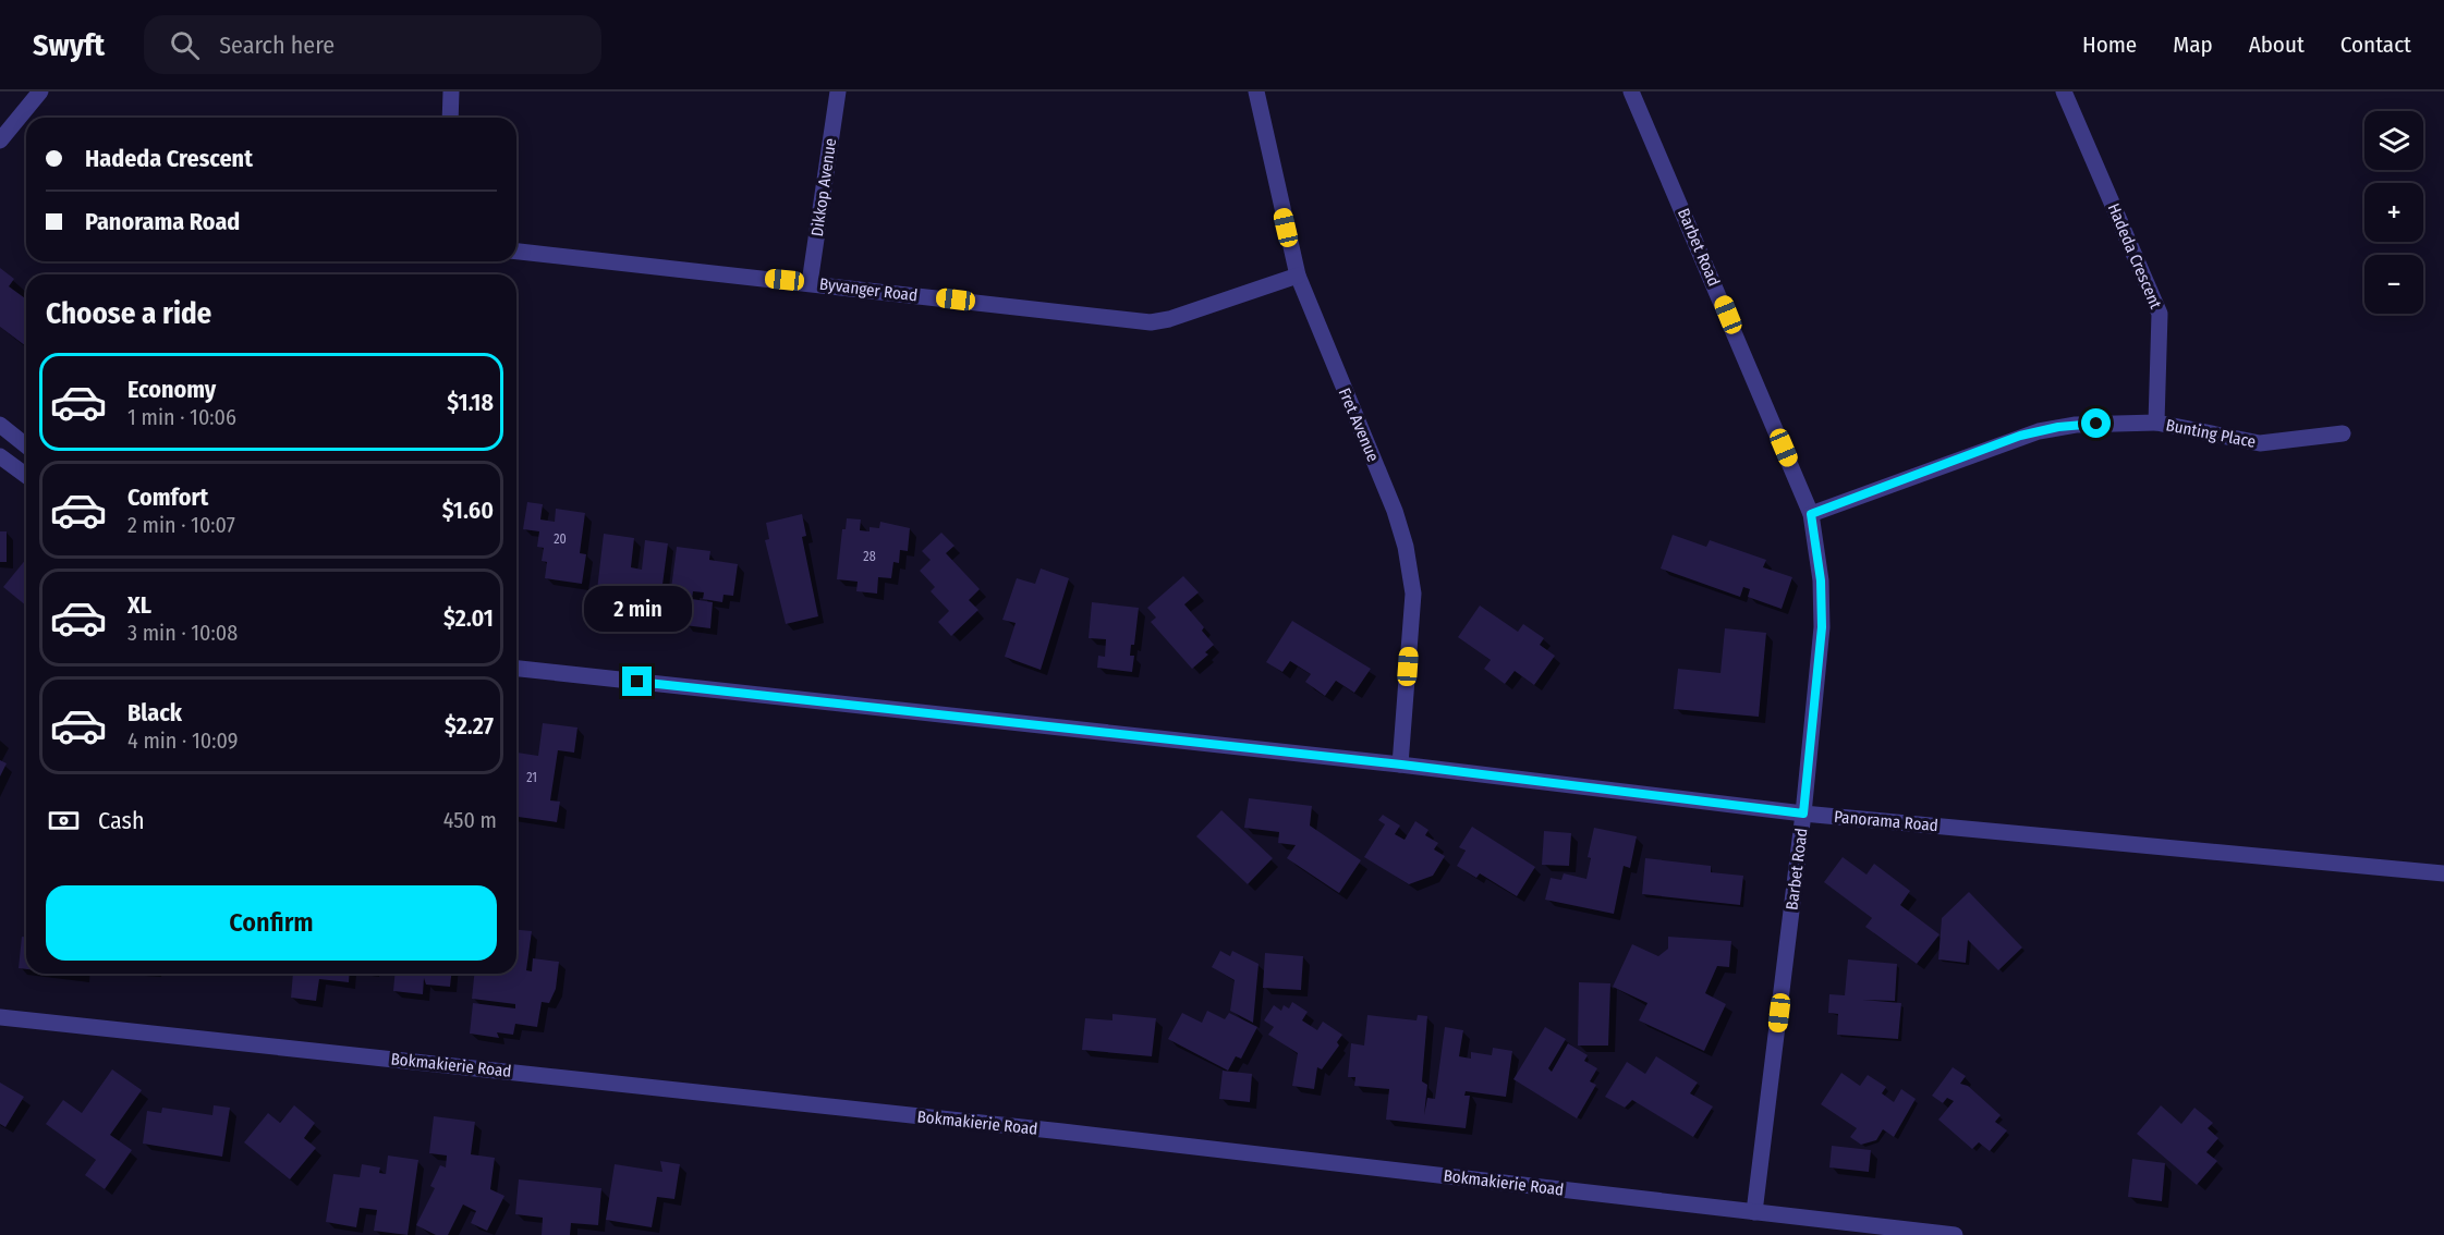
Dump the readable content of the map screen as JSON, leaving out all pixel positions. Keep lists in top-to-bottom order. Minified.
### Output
{"streets":{"street":["Dikkop Avenue","Barbet Road","Hadeda Crescent","Byvanger Road","Fret Avenue","Bunting Place","Panorama Road","Bokmakierie Road"]},"crossings":[["Dikkop Avenue","Byvanger Road"],["Barbet Road","Panorama Road"],["Barbet Road","Bokmakierie Road"],["Hadeda Crescent","Bunting Place"],["Byvanger Road","Fret Avenue"],["Fret Avenue","Panorama Road"]],"house_numbers":["20","28","21"],"page":{"header":"Swyft","search":"Search here","nav":["Home","Map","About","Contact"],"map_buttons":["+","−"],"banner":["Hadeda Crescent","Panorama Road"],"heading":"Choose a ride","list":[{"name":"Economy","note":"1 min · 10:06","value":"$1.18"},{"name":"Comfort","note":"2 min · 10:07","value":"$1.60"},{"name":"XL","note":"3 min · 10:08","value":"$2.01"},{"name":"Black","note":"4 min · 10:09","value":"$2.27"}],"bubble":"2 min","pay":["Cash","450 m"],"buttons":"Confirm"}}
